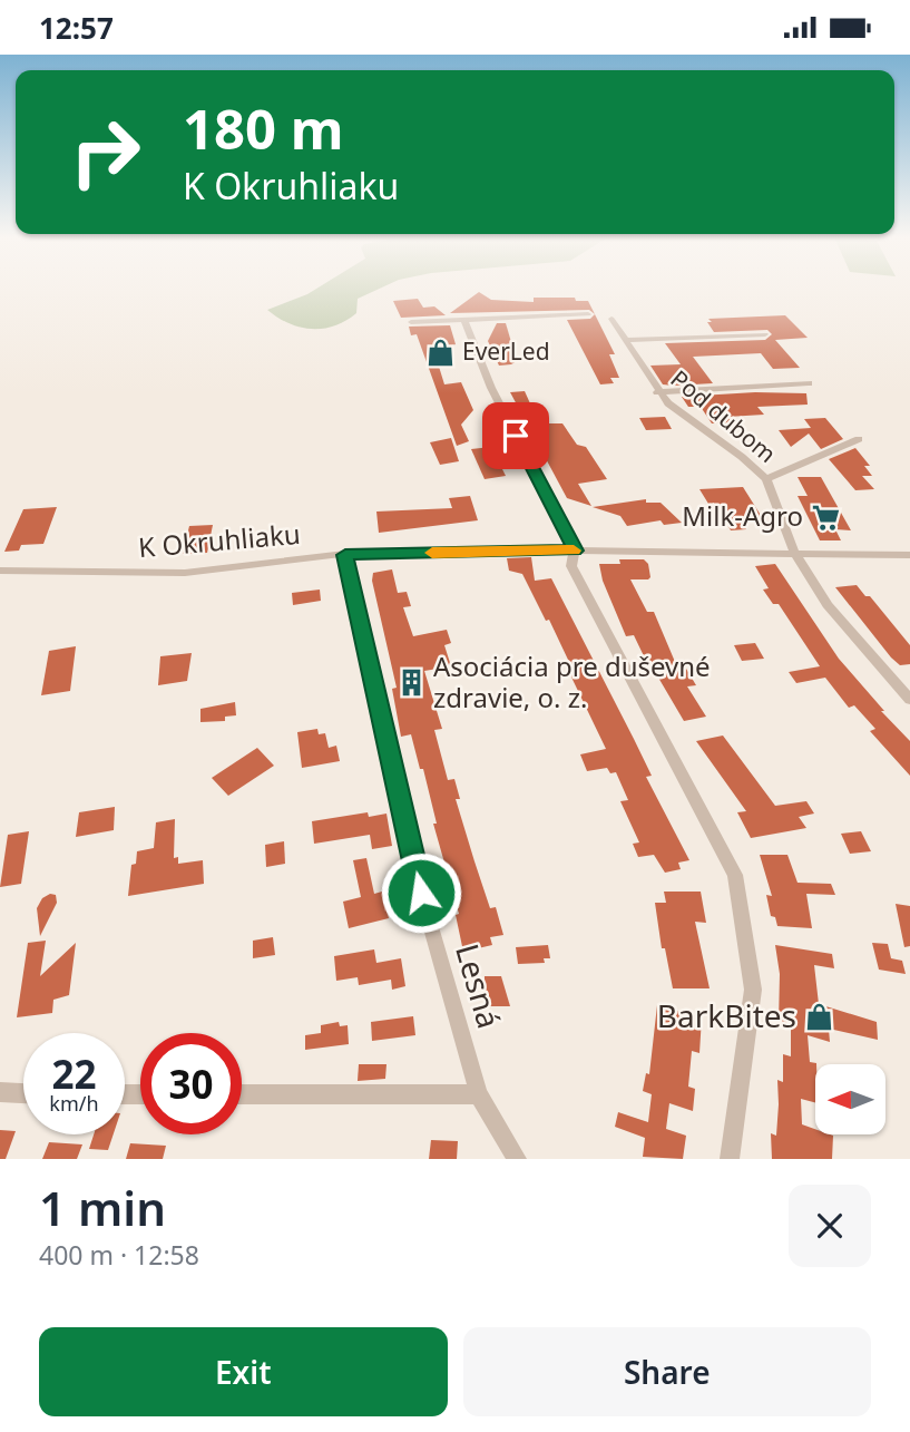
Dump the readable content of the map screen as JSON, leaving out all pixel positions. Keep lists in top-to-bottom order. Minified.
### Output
{"streets":{"street":["Pod dubom","K Okruhliaku","Lesná"]},"crossings":[["Pod dubom","K Okruhliaku"],["K Okruhliaku","Lesná"]],"places":{"shop":["EverLed","BarkBites"],"supermarket":["Milk-Agro"],"building":["Asociácia pre duševné zdravie, o. z."]},"north":"left","page":{"status":"12:57","turn":["180 m","K Okruhliaku"],"speed":"22 km/h","limit":"30","heading":["1 min","400 m · 12:58"],"buttons":["Exit","Share"]}}
